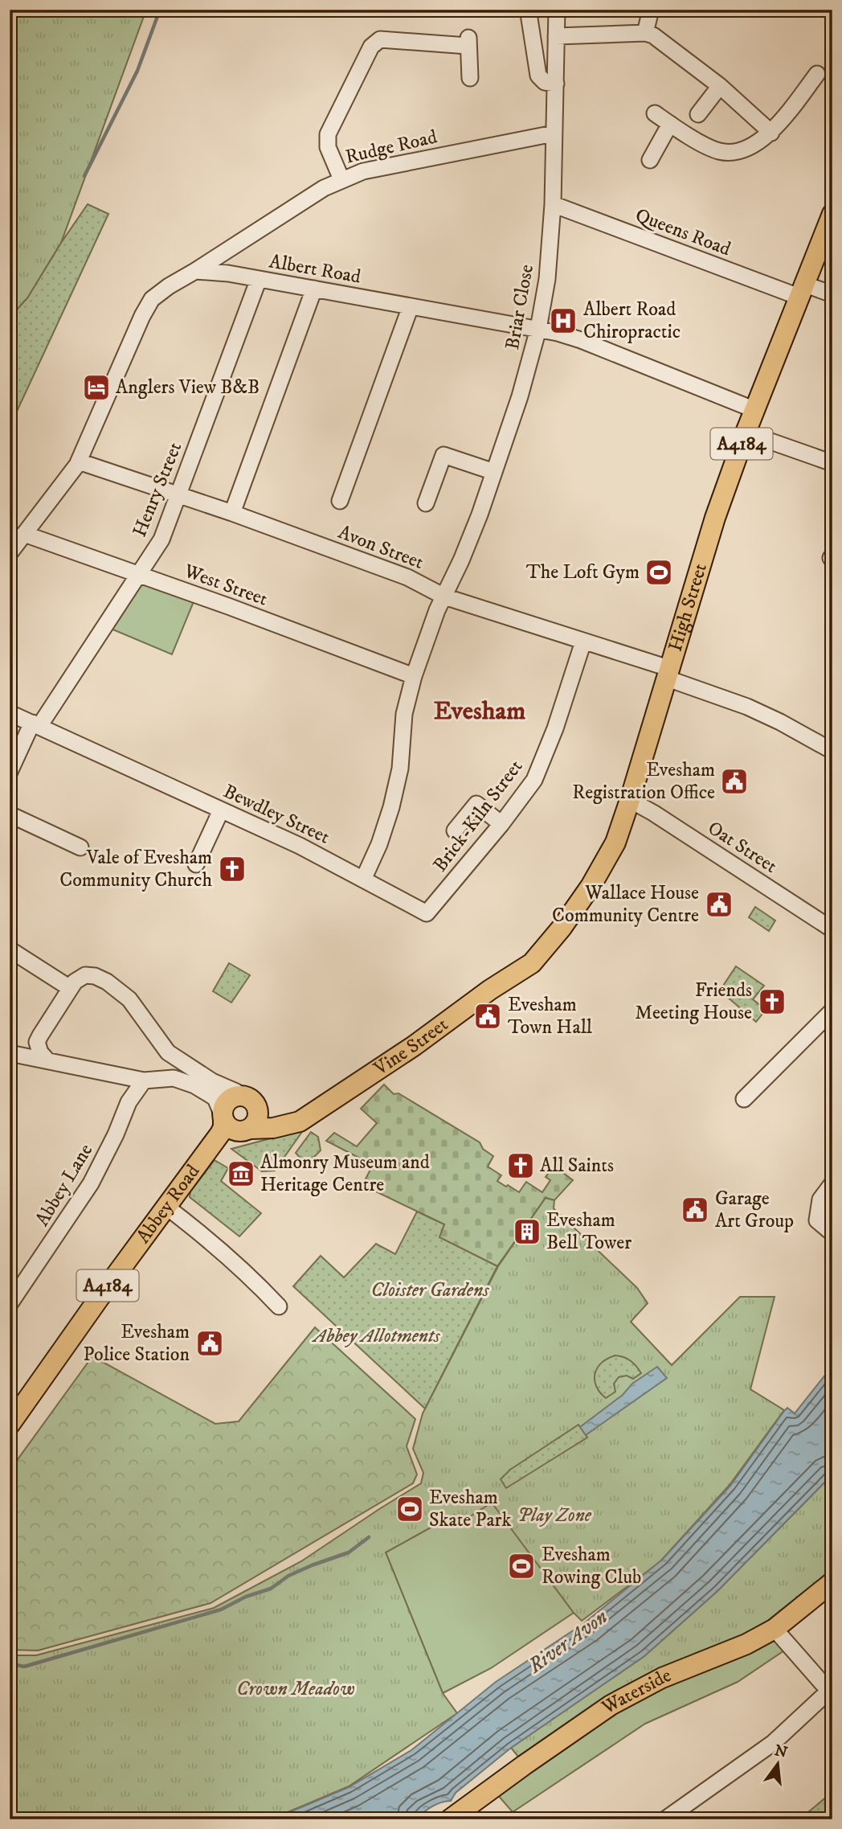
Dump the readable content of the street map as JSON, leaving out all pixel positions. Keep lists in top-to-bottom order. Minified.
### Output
{"streets":{"main road":["A4184","High Street","Vine Street","Abbey Road","Waterside"],"street":["Rudge Road","Queens Road","Albert Road","Briar Close","Henry Street","Avon Street","West Street","Bewdley Street","Brick-Kiln Street","Oat Street","Abbey Lane"]},"crossings":[["Rudge Road","Albert Road"],["Rudge Road","Briar Close"],["Queens Road","Briar Close"],["Queens Road","High Street"],["Albert Road","Briar Close"],["Albert Road","Henry Street"],["Albert Road","High Street"],["Briar Close","Avon Street"],["Briar Close","West Street"],["Briar Close","Bewdley Street"],["A4184","Vine Street"],["A4184","Abbey Road"],["Henry Street","Avon Street"],["Henry Street","West Street"],["Henry Street","Bewdley Street"],["Avon Street","High Street"],["Avon Street","Brick-Kiln Street"],["High Street","Oat Street"],["High Street","Vine Street"],["Bewdley Street","Brick-Kiln Street"],["Vine Street","Abbey Road"]],"districts":["Evesham"],"water":["River Avon"],"parks":["Cloister Gardens","Abbey Allotments","Play Zone","Crown Meadow"],"places":{"hospital":["Albert Road Chiropractic"],"hotel":["Anglers View B&B"],"sports":["The Loft Gym","Evesham Skate Park","Evesham Rowing Club"],"public building":["Evesham Registration Office","Wallace House Community Centre","Evesham Town Hall","Garage Art Group","Evesham Police Station"],"church":["Vale of Evesham Community Church","Friends Meeting House","All Saints"],"museum":["Almonry Museum and Heritage Centre"],"building":["Evesham Bell Tower"]},"north":"top"}
